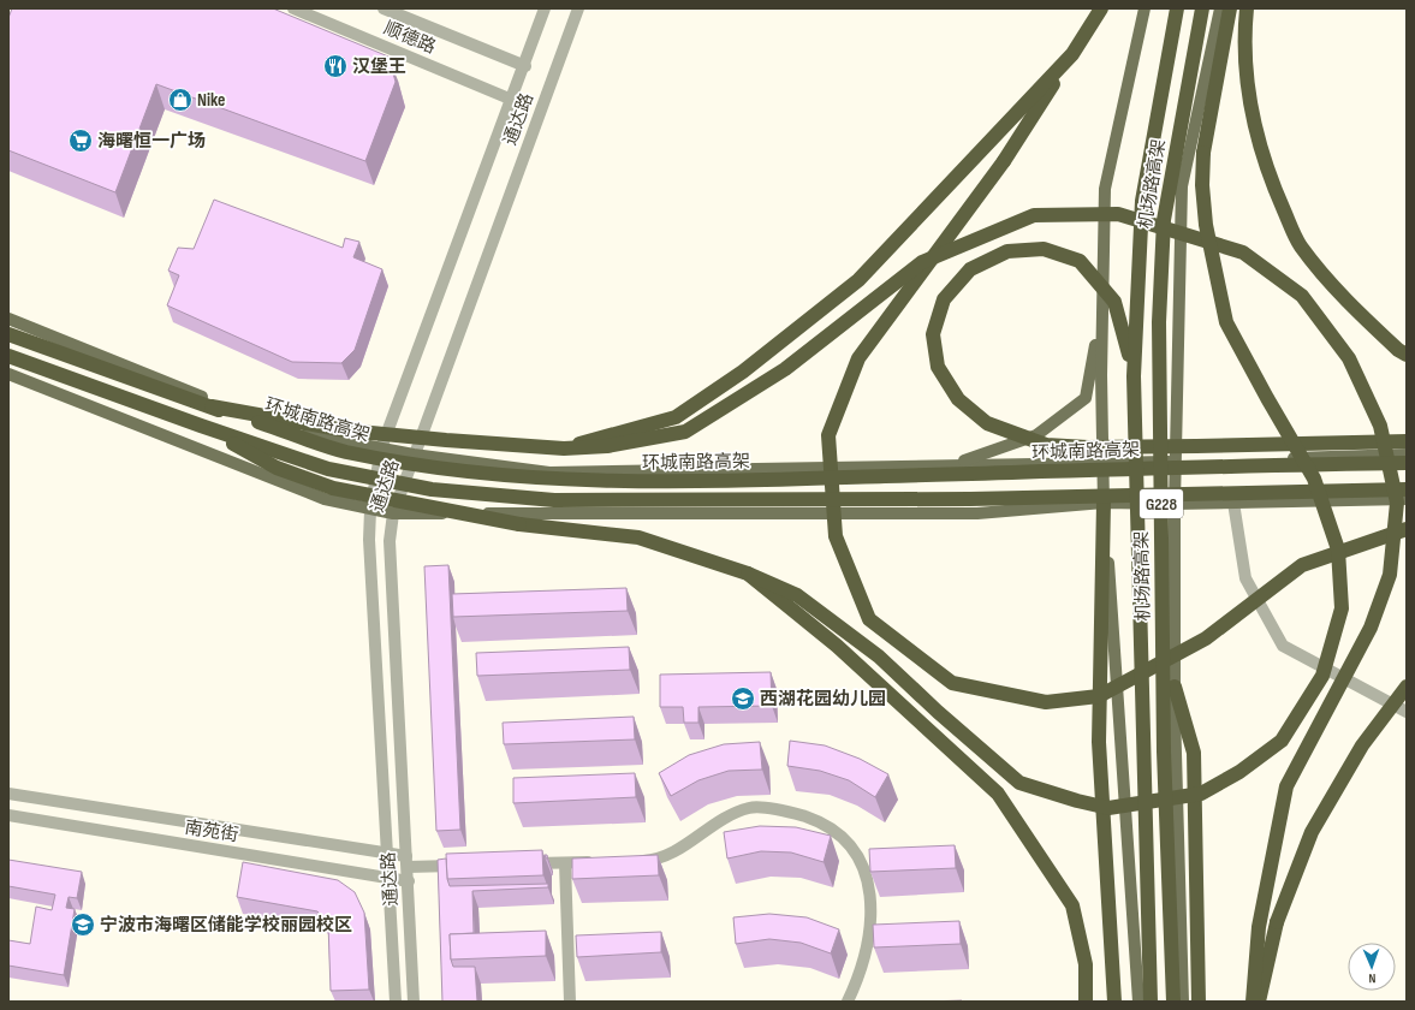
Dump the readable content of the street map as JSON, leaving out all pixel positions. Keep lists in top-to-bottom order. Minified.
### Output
{"streets":{"highway":["机场路高架","环城南路高架","G228"],"street":["顺德路","通达路","南苑街"]},"crossings":[["顺德路","通达路"],["通达路","南苑街"]],"places":{"restaurant":["汉堡王"],"shop":["Nike"],"supermarket":["海曙恒一广场"],"school or university":["西湖花园幼儿园","宁波市海曙区储能学校丽园校区"]},"north":"bottom"}
